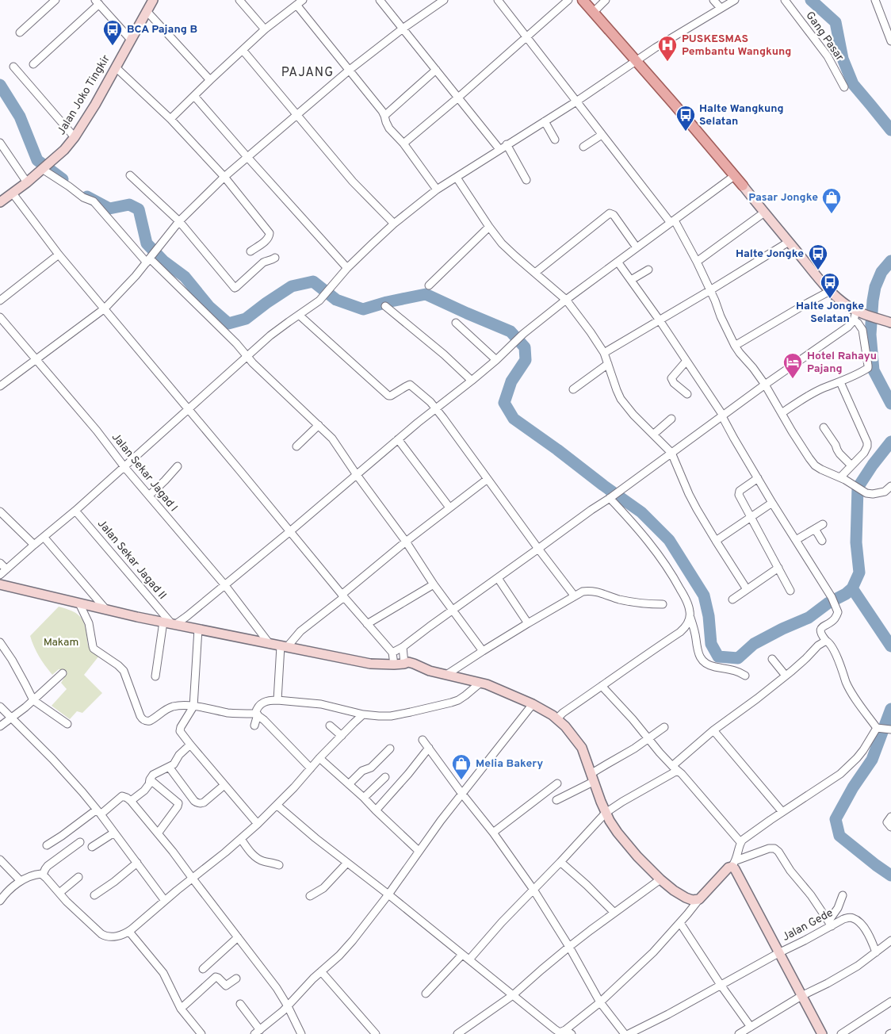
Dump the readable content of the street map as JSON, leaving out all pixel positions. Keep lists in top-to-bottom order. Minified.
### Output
{"streets":{"main road":["Jalan Joko Tingkir"],"street":["Gang Pasar","Jalan Sekar Jagad I","Jalan Sekar Jagad II","Jalan Gede"]},"districts":["PAJANG"],"parks":["Makam"],"places":{"bus stop":["BCA Pajang B","Halte Wangkung Selatan","Halte Jongke","Halte Jongke Selatan"],"hospital":["PUSKESMAS Pembantu Wangkung"],"shop":["Pasar Jongke","Melia Bakery"],"hotel":["Hotel Rahayu Pajang"]}}
